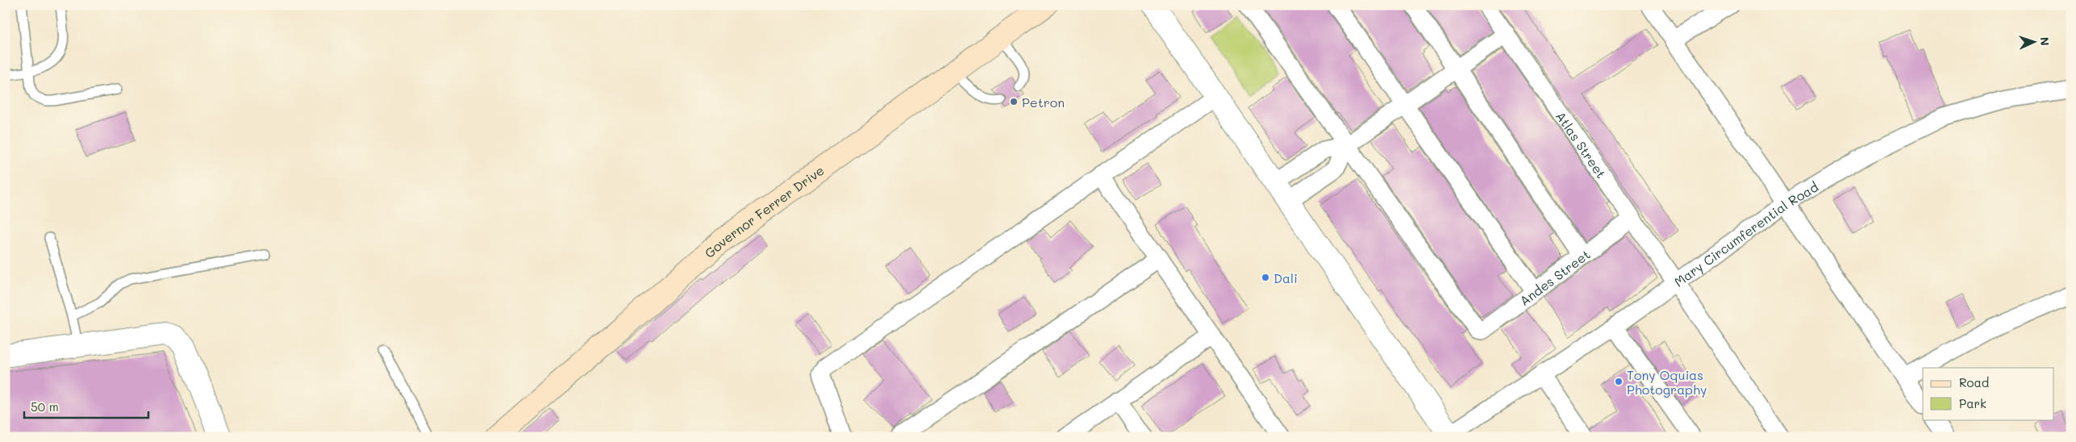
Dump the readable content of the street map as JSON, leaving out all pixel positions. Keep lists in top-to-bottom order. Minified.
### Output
{"streets":{"main road":["Governor Ferrer Drive"],"street":["Atlas Street","Mary Circumferential Road","Andes Street"]},"crossings":[["Atlas Street","Mary Circumferential Road"],["Atlas Street","Andes Street"]],"places":["Petron","Dali","Tony Oquias Photography"],"legend":["Road","Park"],"scale_bar":"50 m","north":"right"}
